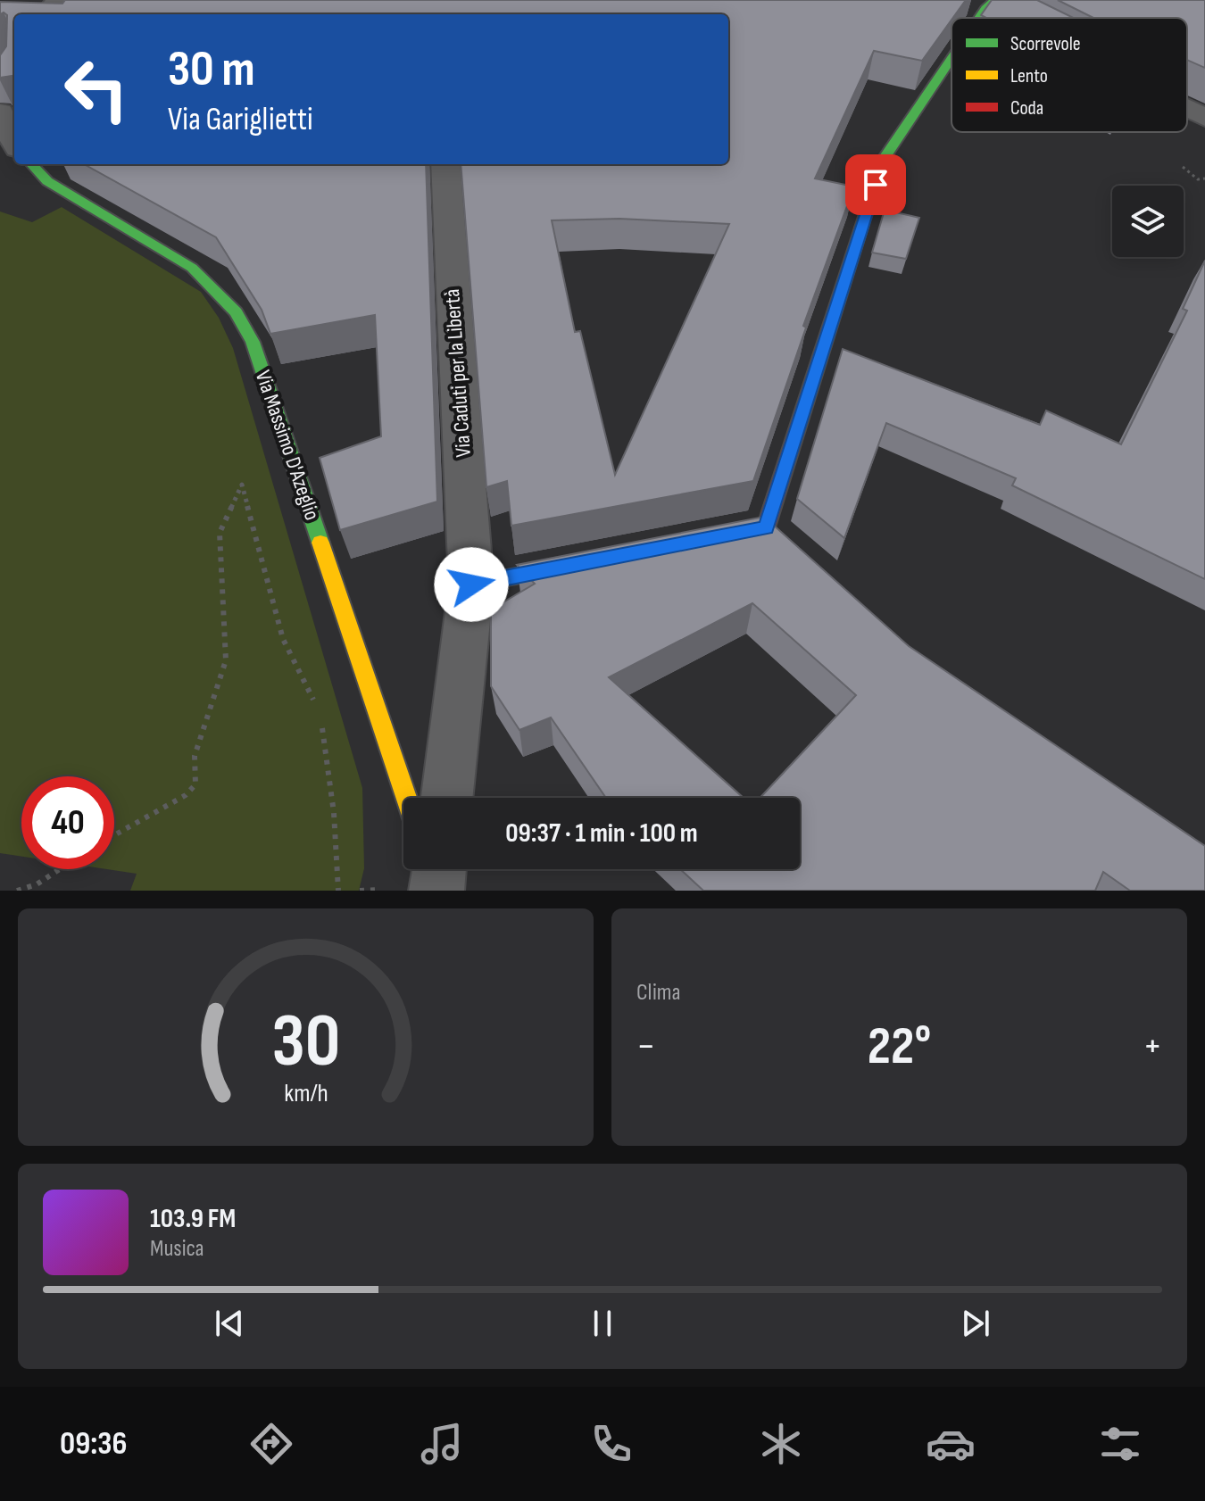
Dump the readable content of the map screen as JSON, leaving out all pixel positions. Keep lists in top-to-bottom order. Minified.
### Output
{"streets":{"street":["Via Caduti per la Libertà","Via Massimo D'Azeglio"]},"legend":["Scorrevole","Lento","Coda"],"page":{"turn":["30 m","Via Gariglietti"],"limit":"40","trip":"09:37 · 1 min · 100 m","tile":"Clima","heat":["−","22°","+"],"song":["103.9 FM","Musica"],"tabs":"09:36","gauge":["30","km/h"]}}
